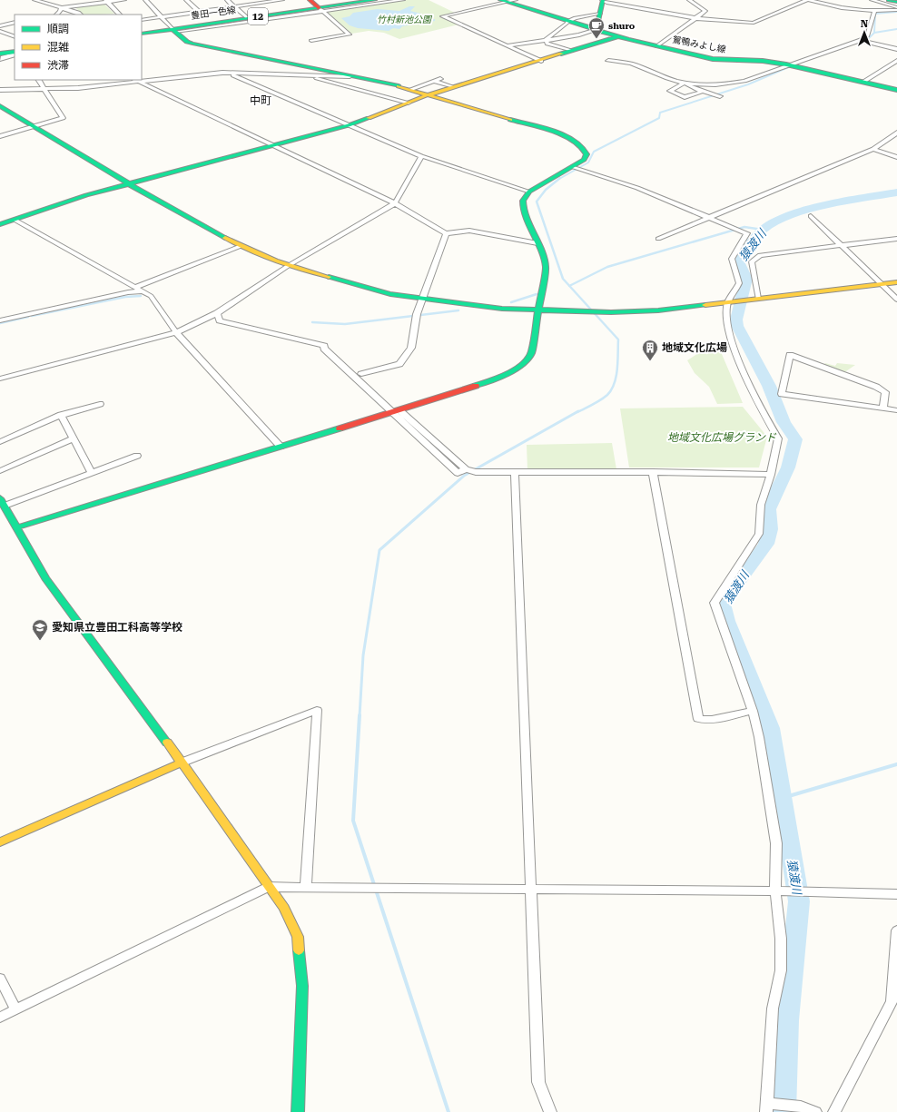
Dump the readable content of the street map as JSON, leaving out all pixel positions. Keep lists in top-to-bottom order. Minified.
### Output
{"streets":{"main road":["豊田一色線","12","鴛鴨みよし線"]},"districts":["中町"],"water":["猿渡川"],"parks":["竹村新池公園","地域文化広場グランド"],"places":{"cafe":["shuro"],"building":["地域文化広場"],"school or university":["愛知県立豊田工科高等学校"]},"legend":["順調","混雑","渋滞"],"north":"top"}
